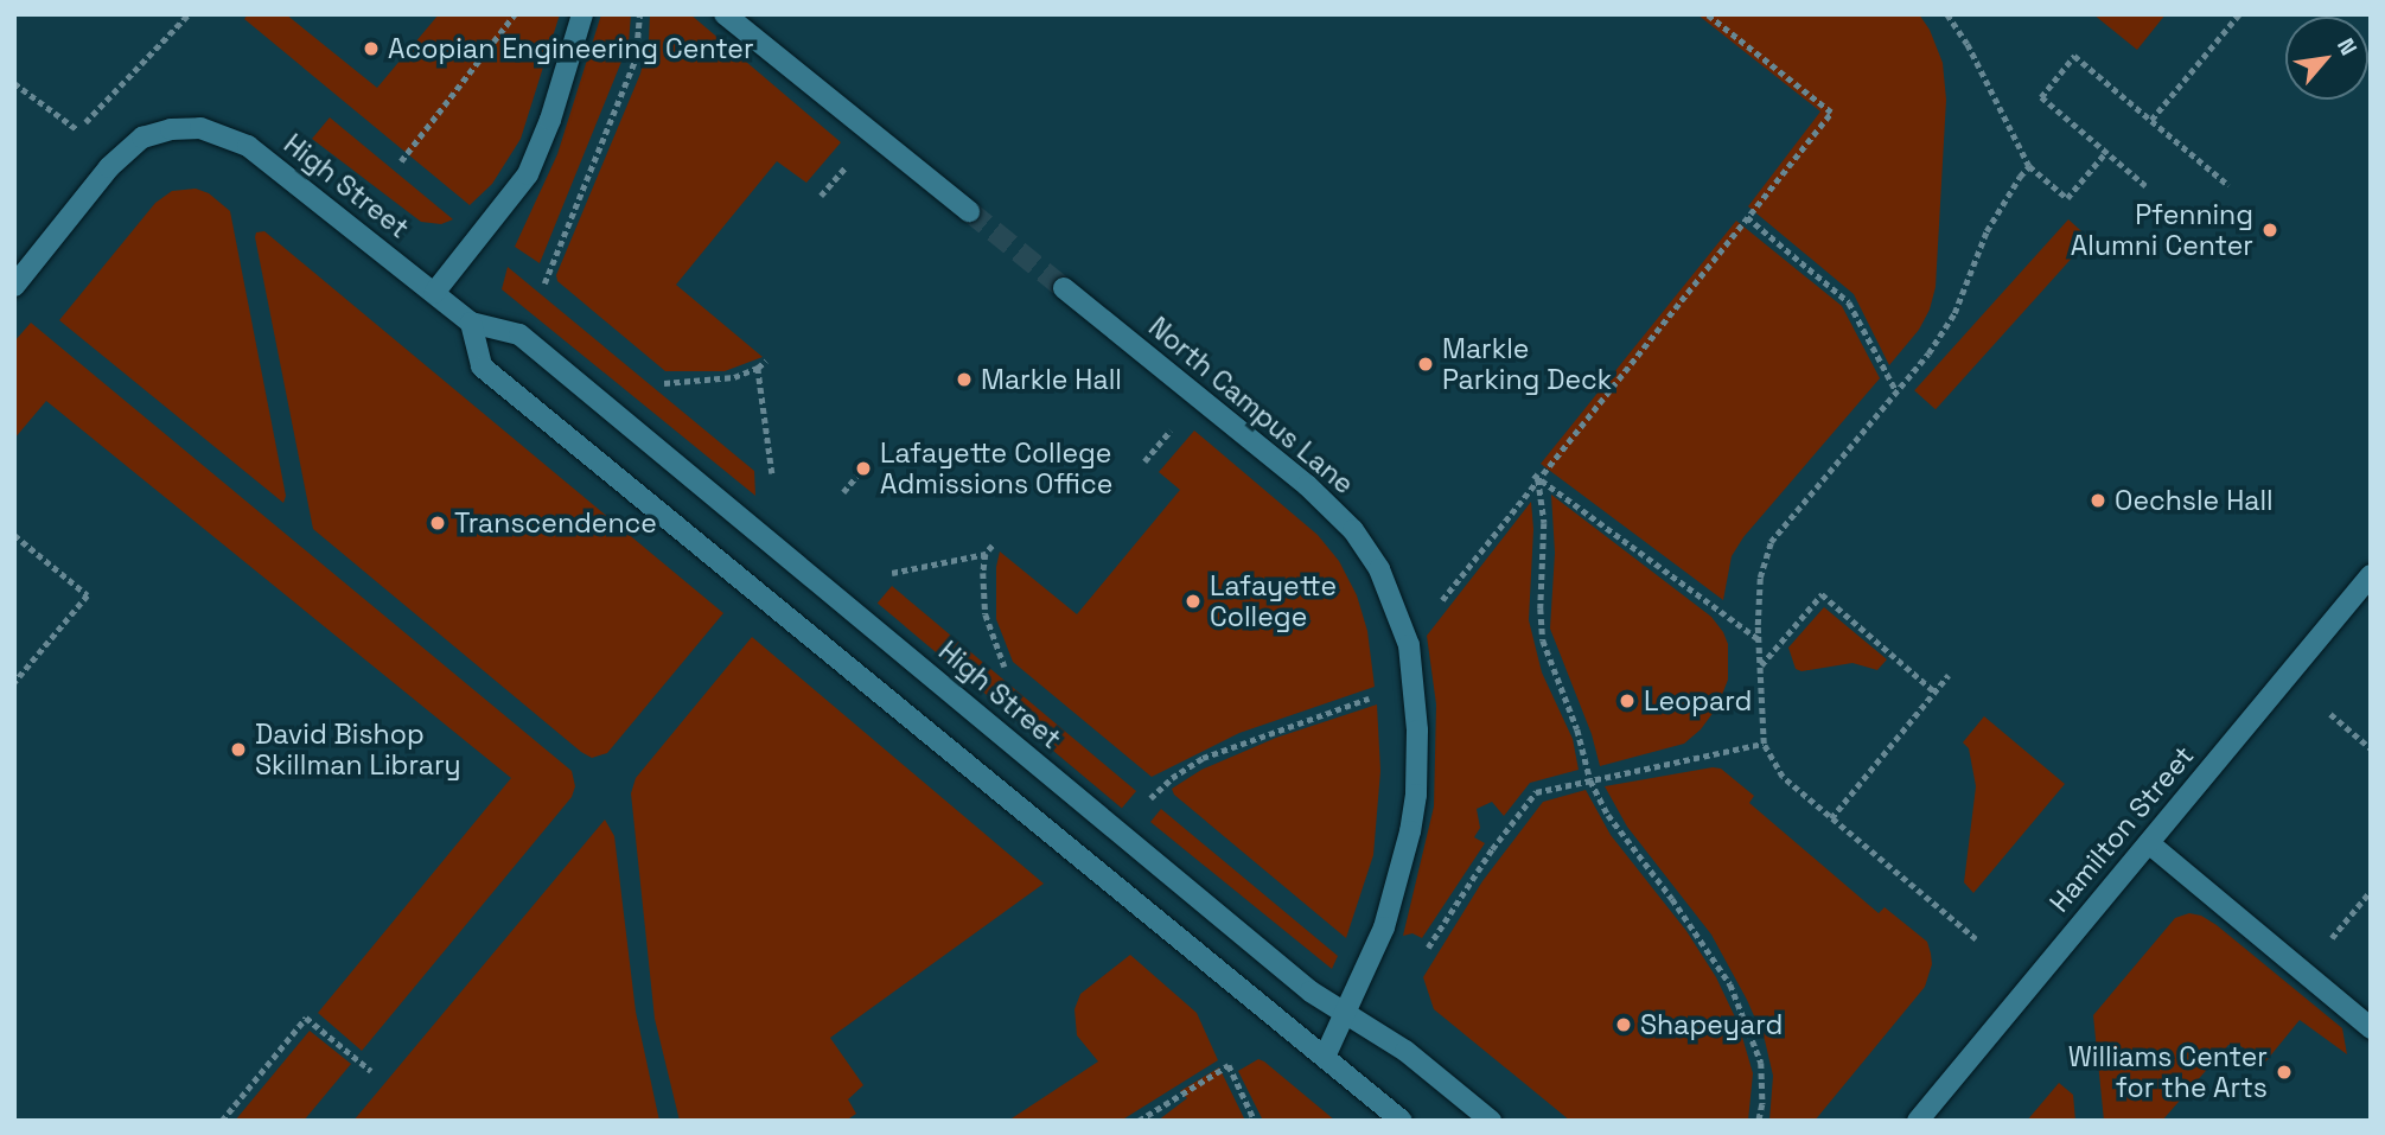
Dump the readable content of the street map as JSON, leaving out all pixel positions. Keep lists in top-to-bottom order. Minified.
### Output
{"streets":{"street":["High Street","North Campus Lane","Hamilton Street"]},"crossings":[["High Street","North Campus Lane"]],"places":["Acopian Engineering Center","Pfenning Alumni Center","Markle Parking Deck","Markle Hall","Lafayette College Admissions Office","Oechsle Hall","Transcendence","Lafayette College","Leopard","David Bishop Skillman Library","Shapeyard","Williams Center for the Arts"],"north":"top right"}
